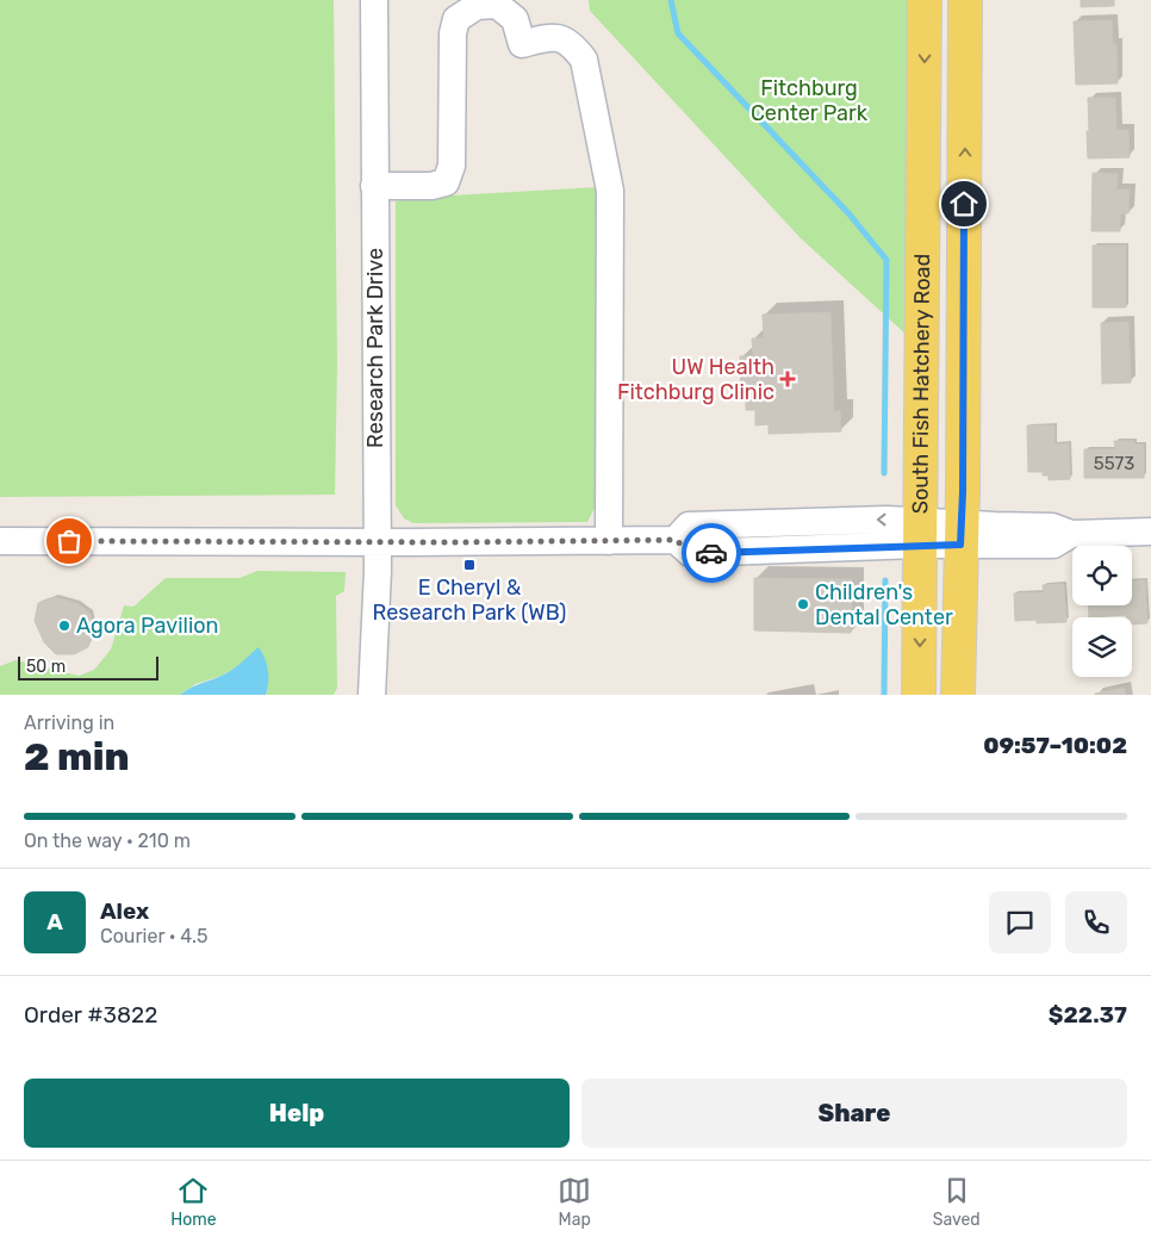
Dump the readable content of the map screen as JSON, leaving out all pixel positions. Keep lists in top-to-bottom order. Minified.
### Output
{"streets":{"main road":["South Fish Hatchery Road"],"street":["Research Park Drive"]},"parks":["Fitchburg Center Park"],"places":{"health":["UW Health Fitchburg Clinic"],"transit":["E Cheryl & Research Park (WB)"],"other":["Children's Dental Center","Agora Pavilion"]},"house_numbers":["5573"],"scale_bar":"50 m","page":{"scale":"50 m","heading":["2 min","Arriving in","09:57–10:02"],"panel":["Alex","Courier · 4.5","Order #3822","$22.37"],"bar":"On the way · 210 m","round":"A","buttons":["Help","Share"],"tabs":["Home","Map","Saved"]}}
